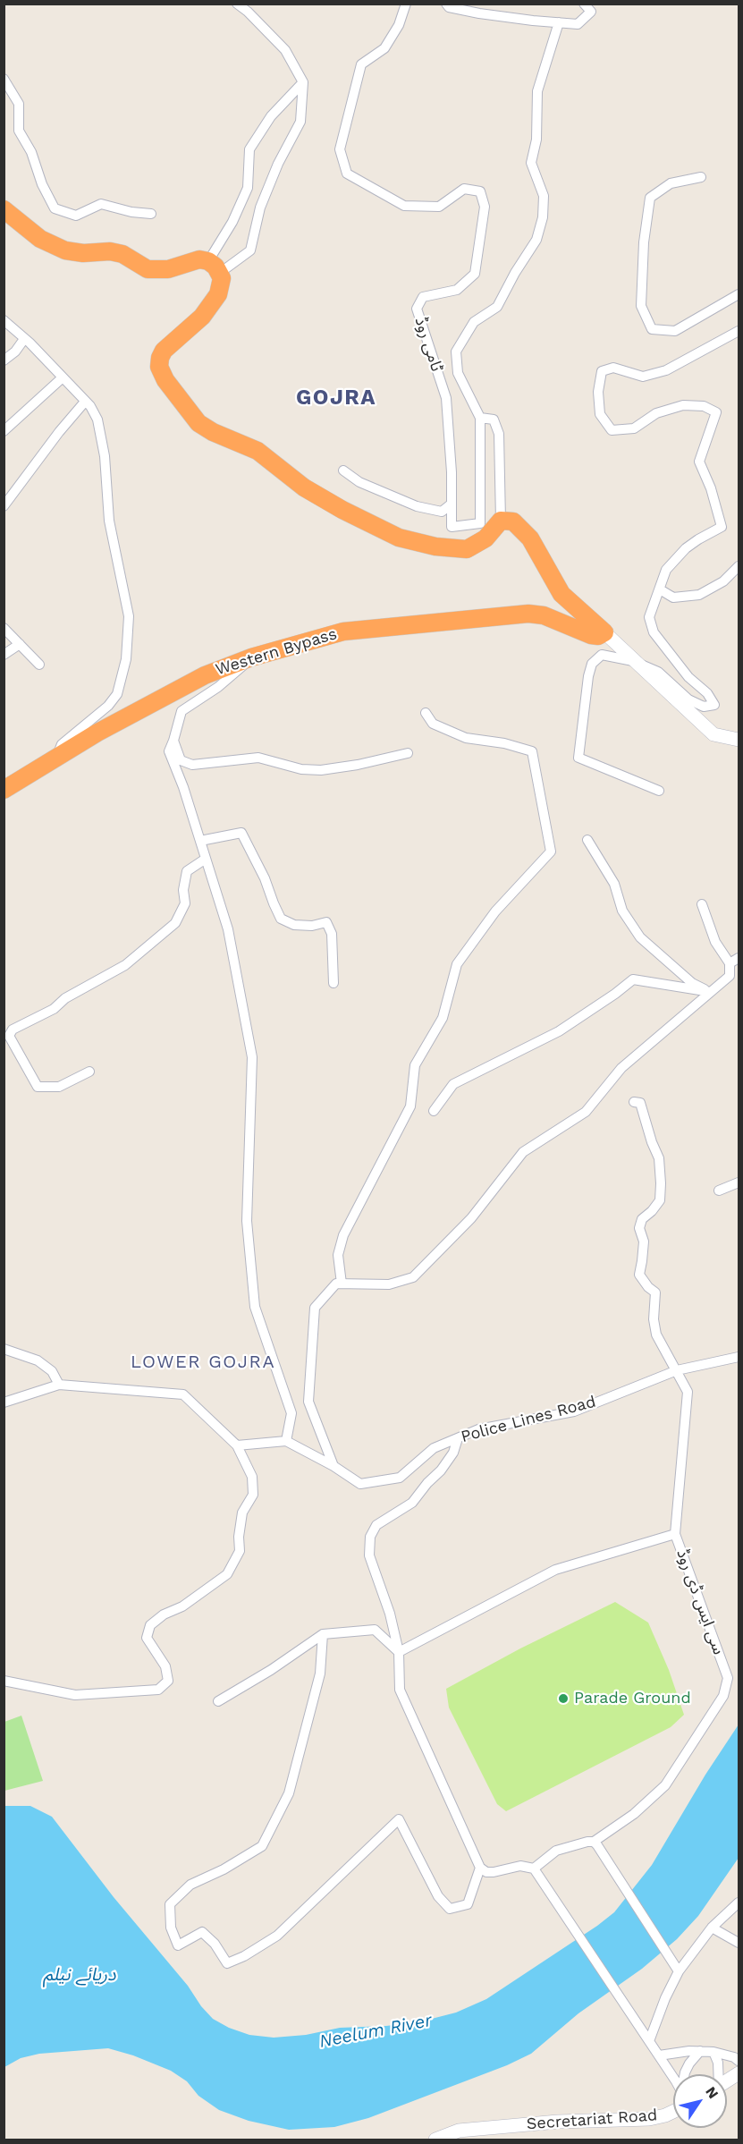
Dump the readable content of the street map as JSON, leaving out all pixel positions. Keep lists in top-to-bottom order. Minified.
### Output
{"streets":{"highway":["Western Bypass"],"main road":["Secretariat Road"],"street":["ٹامی روڈ","Police Lines Road","سی ایس ڈی روڈ"]},"districts":["GOJRA","LOWER GOJRA"],"water":["دریائے نیلم","Neelum River"],"places":["Parade Ground"],"north":"top right"}
